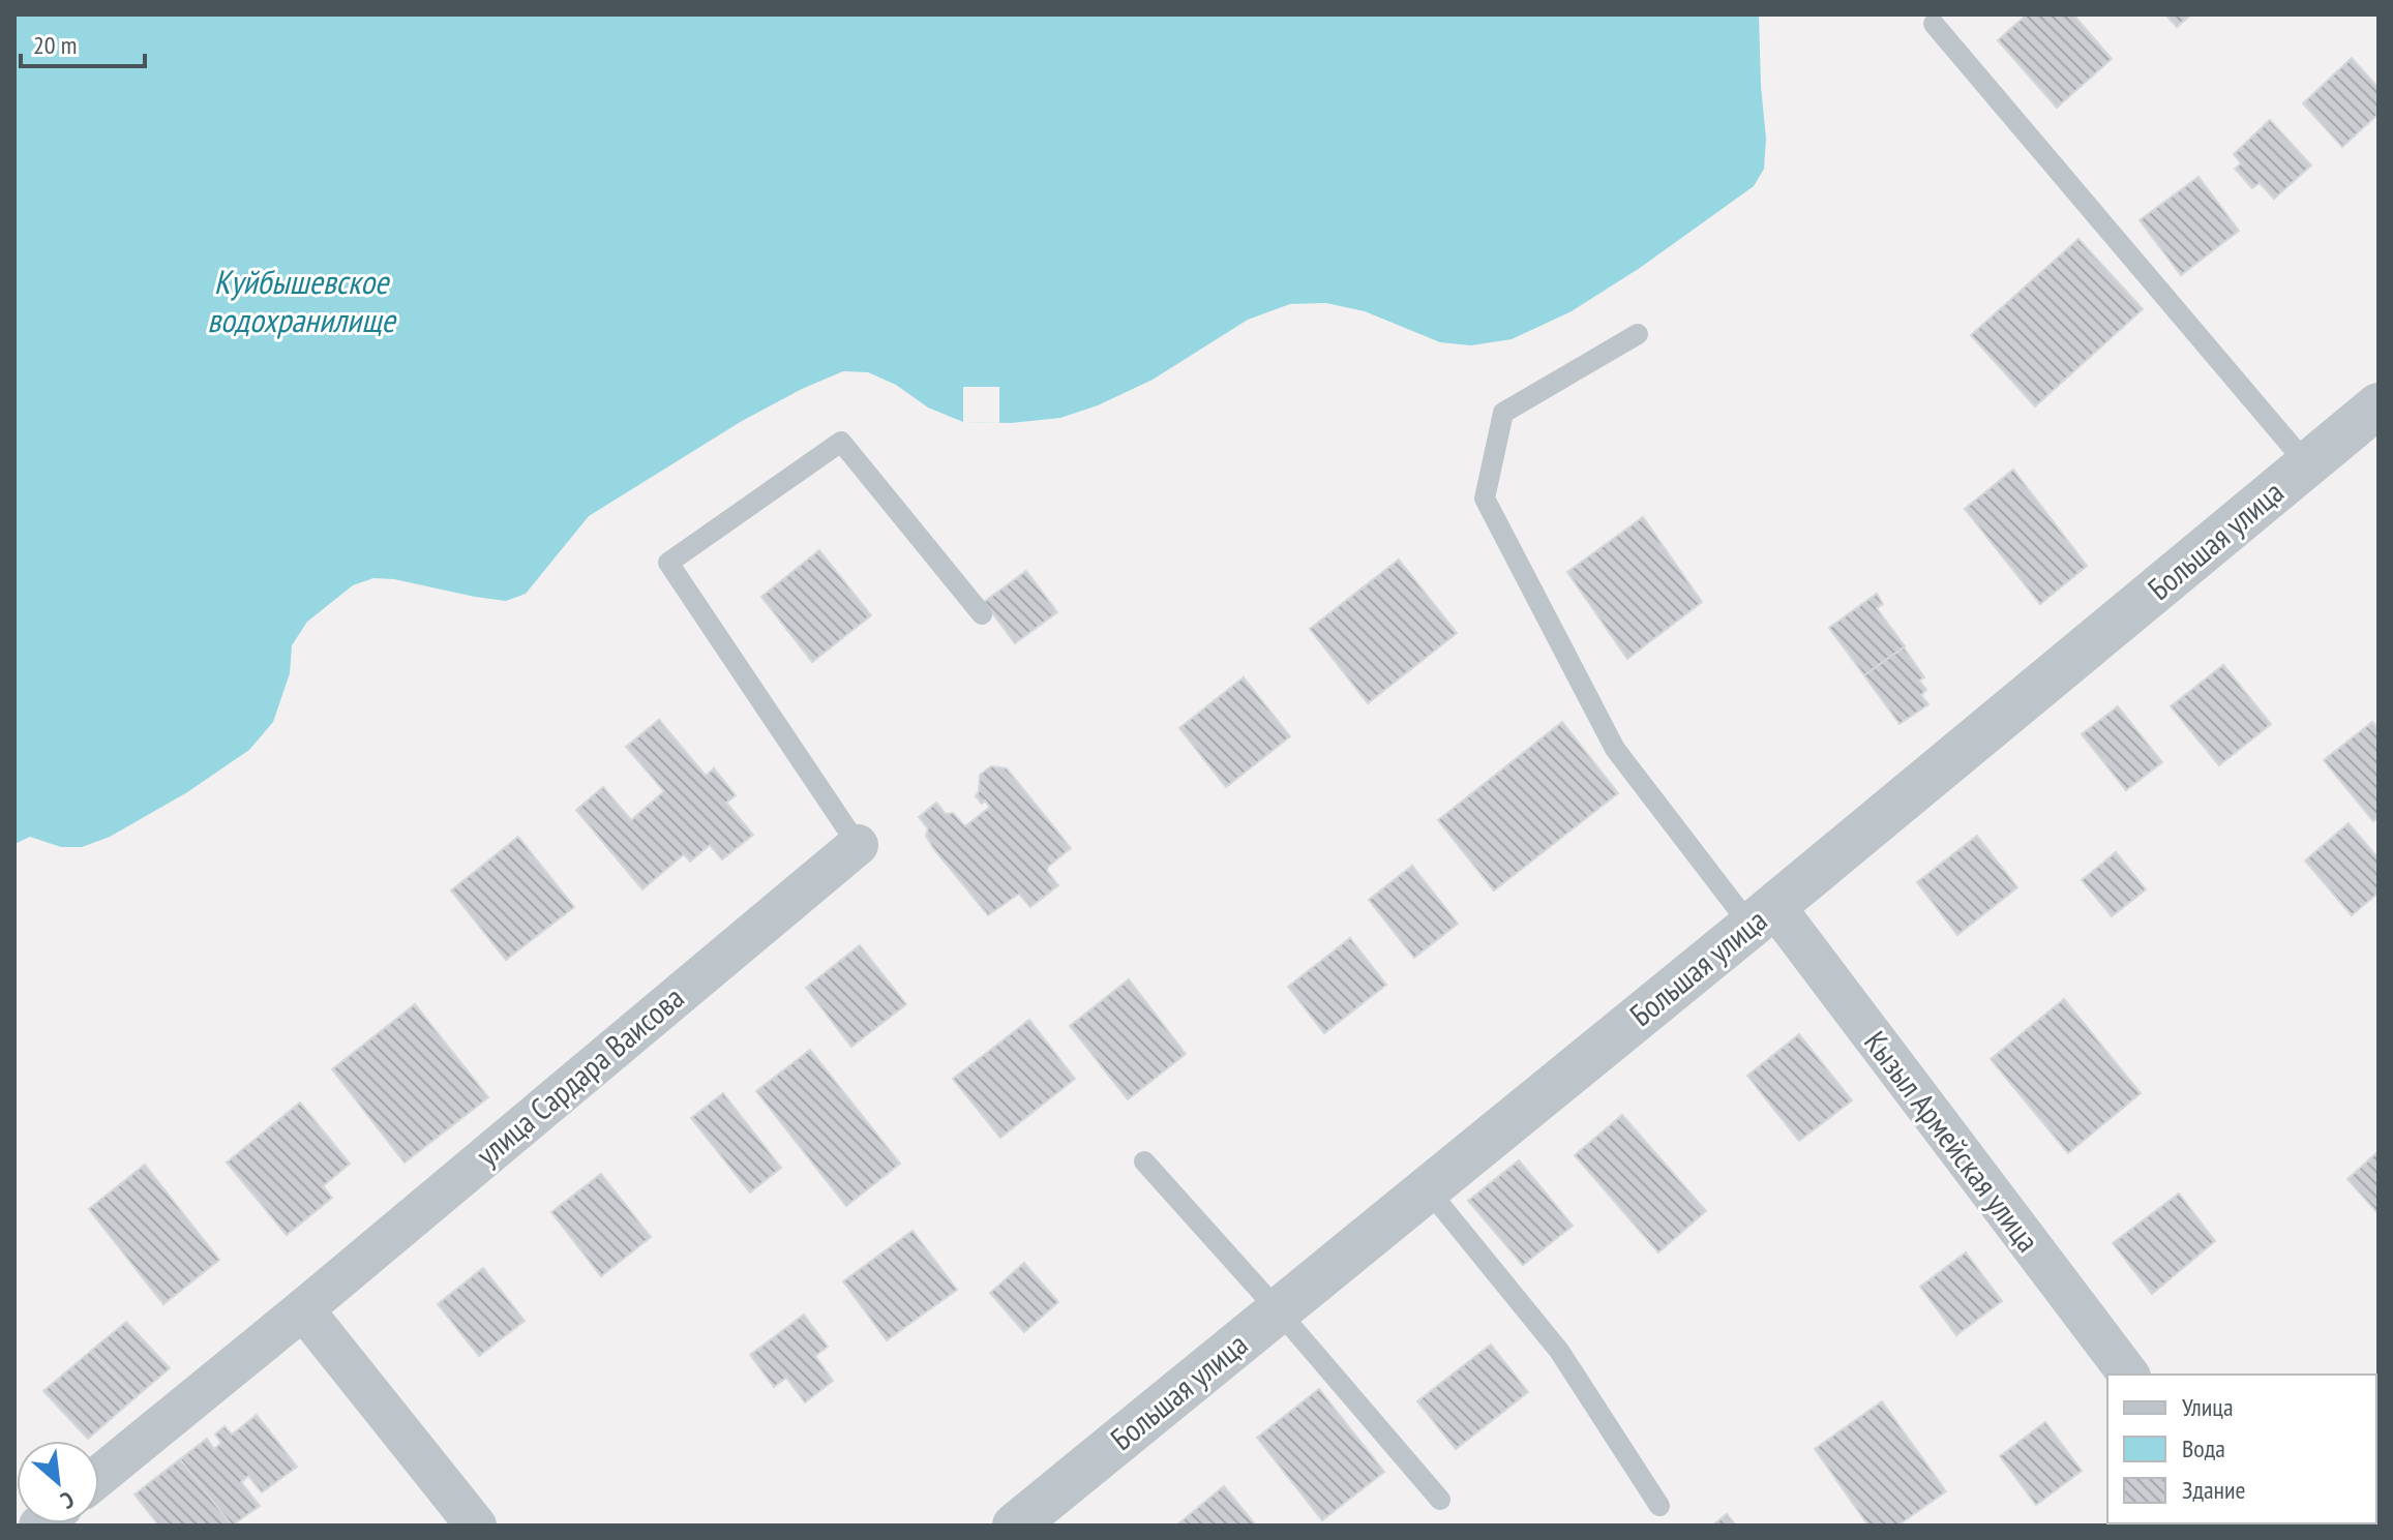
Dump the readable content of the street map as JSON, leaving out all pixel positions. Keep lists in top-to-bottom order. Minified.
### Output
{"streets":{"street":["Большая улица","улица Сардара Ваисова","Кызыл Армейская улица"]},"crossings":[["Большая улица","Кызыл Армейская улица"]],"water":["Куйбышевское водохранилище"],"legend":["Улица","Вода","Здание"],"scale_bar":"20 m","north":"bottom right"}
